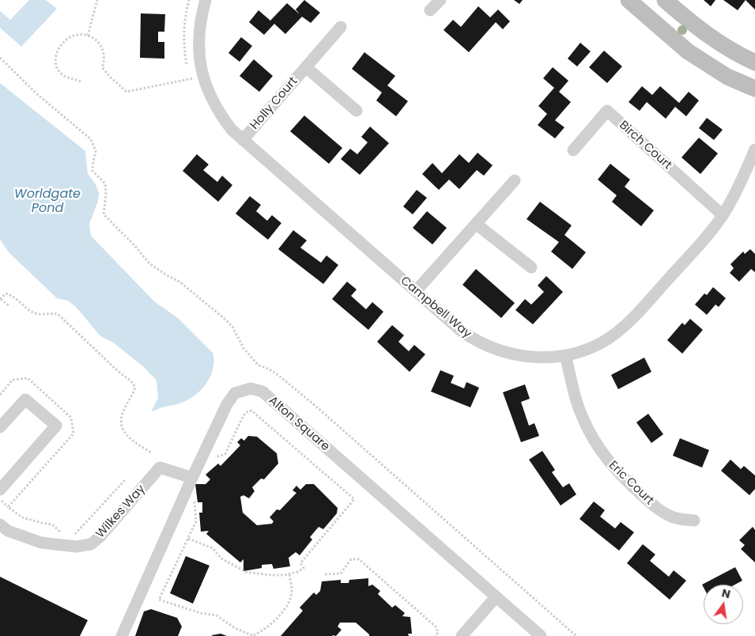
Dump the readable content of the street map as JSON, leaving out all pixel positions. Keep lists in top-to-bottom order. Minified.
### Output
{"streets":{"street":["Holly Court","Birch Court","Campbell Way","Alton Square","Eric Court","Wilkes Way"]},"crossings":[["Holly Court","Campbell Way"],["Birch Court","Campbell Way"],["Campbell Way","Eric Court"],["Alton Square","Wilkes Way"]],"water":["Worldgate Pond"],"north":"top"}
